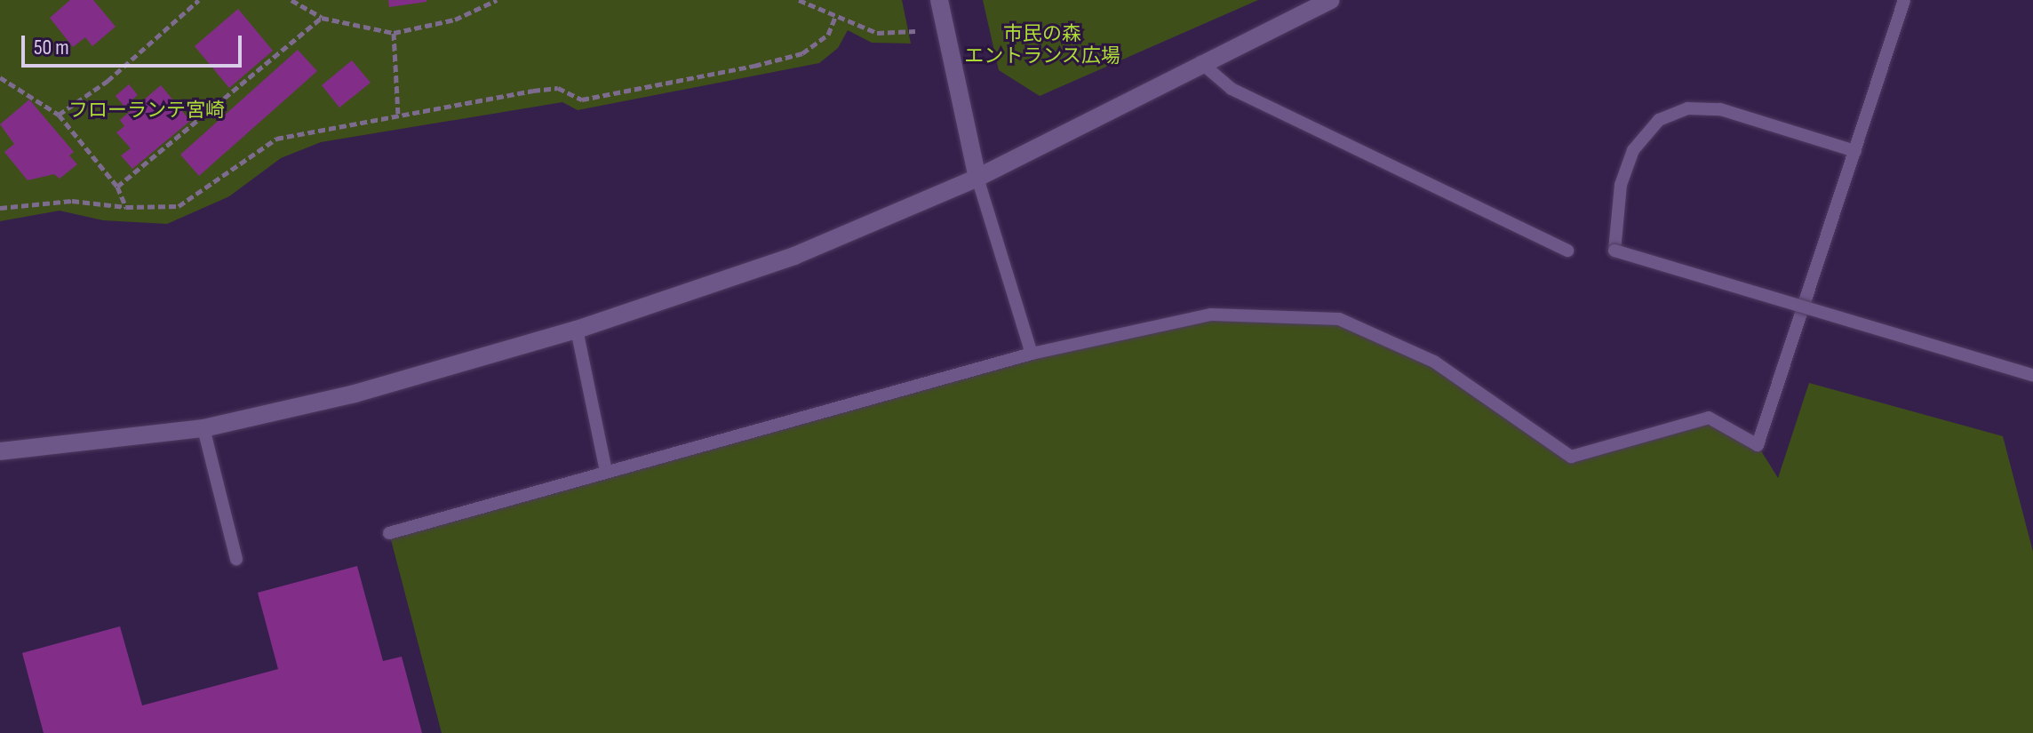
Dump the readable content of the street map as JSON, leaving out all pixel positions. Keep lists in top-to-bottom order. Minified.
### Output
{"parks":["市民の森 エントランス広場","フローランテ宮崎"],"scale_bar":"50 m"}
